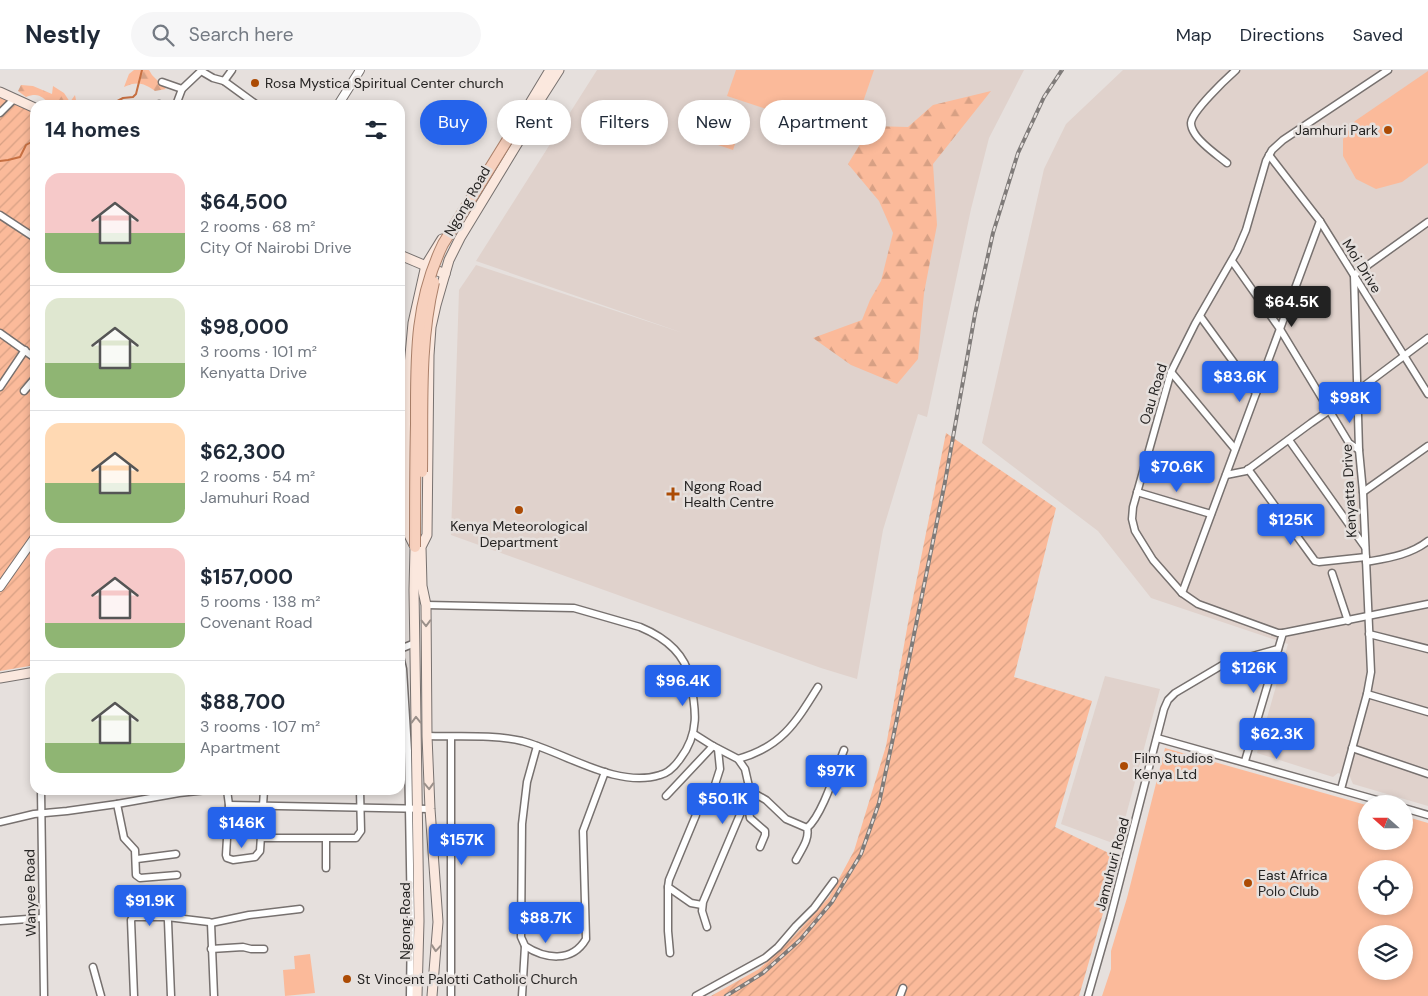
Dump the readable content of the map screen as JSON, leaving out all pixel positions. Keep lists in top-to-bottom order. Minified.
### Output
{"streets":{"main road":["Ngong Road"],"street":["Moi Drive","Oau Road","Kenyatta Drive","Jamuhuri Road","Wanyee Road"]},"crossings":[["Moi Drive","Oau Road"],["Moi Drive","Kenyatta Drive"],["Oau Road","Kenyatta Drive"]],"places":{"other":["Rosa Mystica Spiritual Center church","Jamhuri Park","Kenya Meteorological Department","Film Studios Kenya Ltd","East Africa Polo Club","St Vincent Palotti Catholic Church"],"health":["Ngong Road Health Centre"]},"north":"left","page":{"header":"Nestly","search":"Search here","nav":["Map","Directions","Saved"],"chip":["Buy","Rent","Filters","New","Apartment"],"heading":"14 homes","list":[{"name":"$64,500","note":"2 rooms · 68 m² · City Of Nairobi Drive"},{"name":"$98,000","note":"3 rooms · 101 m² · Kenyatta Drive"},{"name":"$62,300","note":"2 rooms · 54 m² · Jamuhuri Road"},{"name":"$157,000","note":"5 rooms · 138 m² · Covenant Road"},{"name":"$88,700","note":"3 rooms · 107 m² · Apartment"}],"price":["$64.5K","$83.6K","$98K","$70.6K","$125K","$126K","$96.4K","$62.3K","$97K","$50.1K","$146K","$157K","$91.9K","$88.7K"]}}
